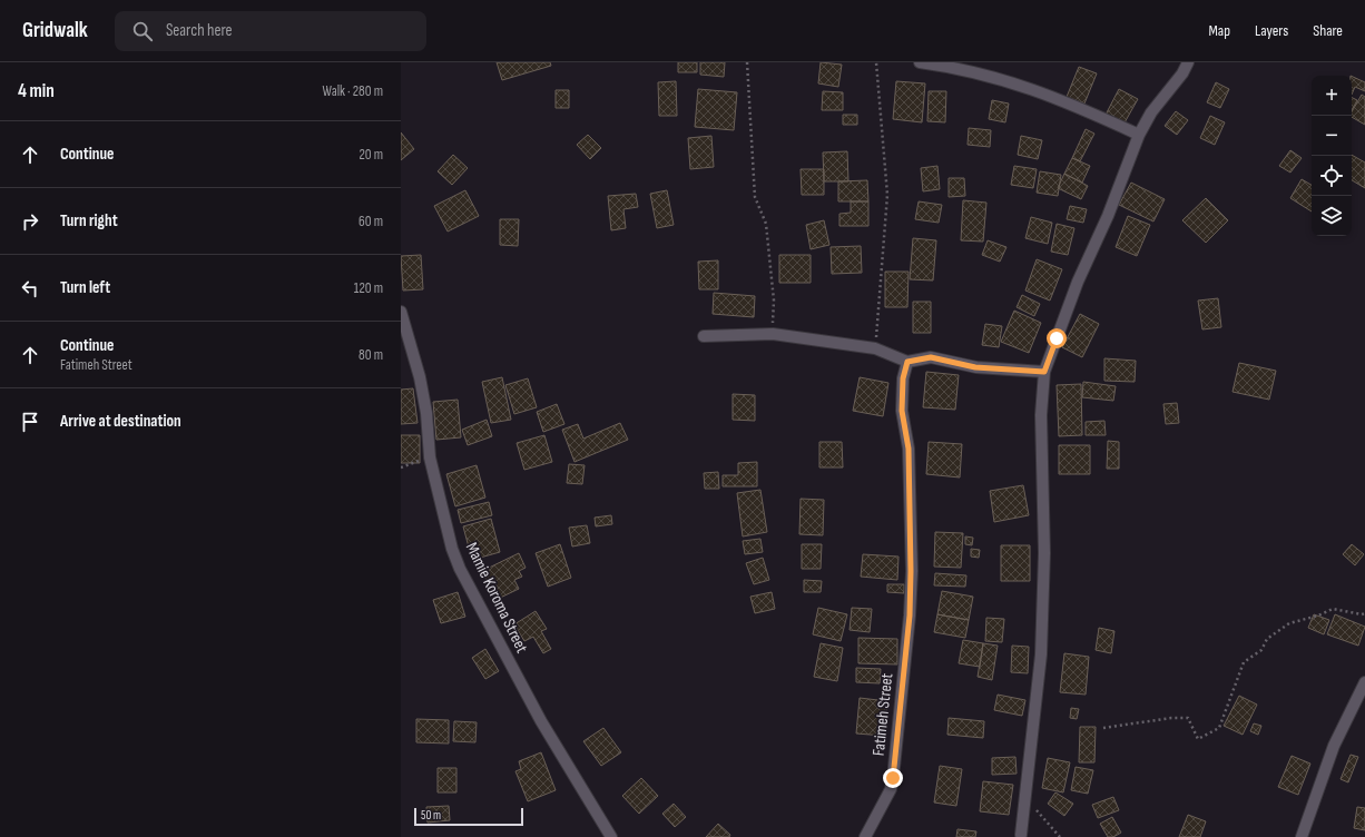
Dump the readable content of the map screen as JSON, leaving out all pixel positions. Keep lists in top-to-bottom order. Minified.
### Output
{"streets":{"street":["Mamie Koroma Street","Fatimeh Street"]},"scale_bar":"50 m","page":{"header":"Gridwalk","search":"Search here","nav":["Map","Layers","Share"],"heading":["4 min","Walk · 280 m"],"map_buttons":["+","−"],"list":[["Continue","20 m"],["Turn right","60 m"],["Turn left","120 m"],["Continue","Fatimeh Street","80 m"],"Arrive at destination"],"scale":"50 m"}}
